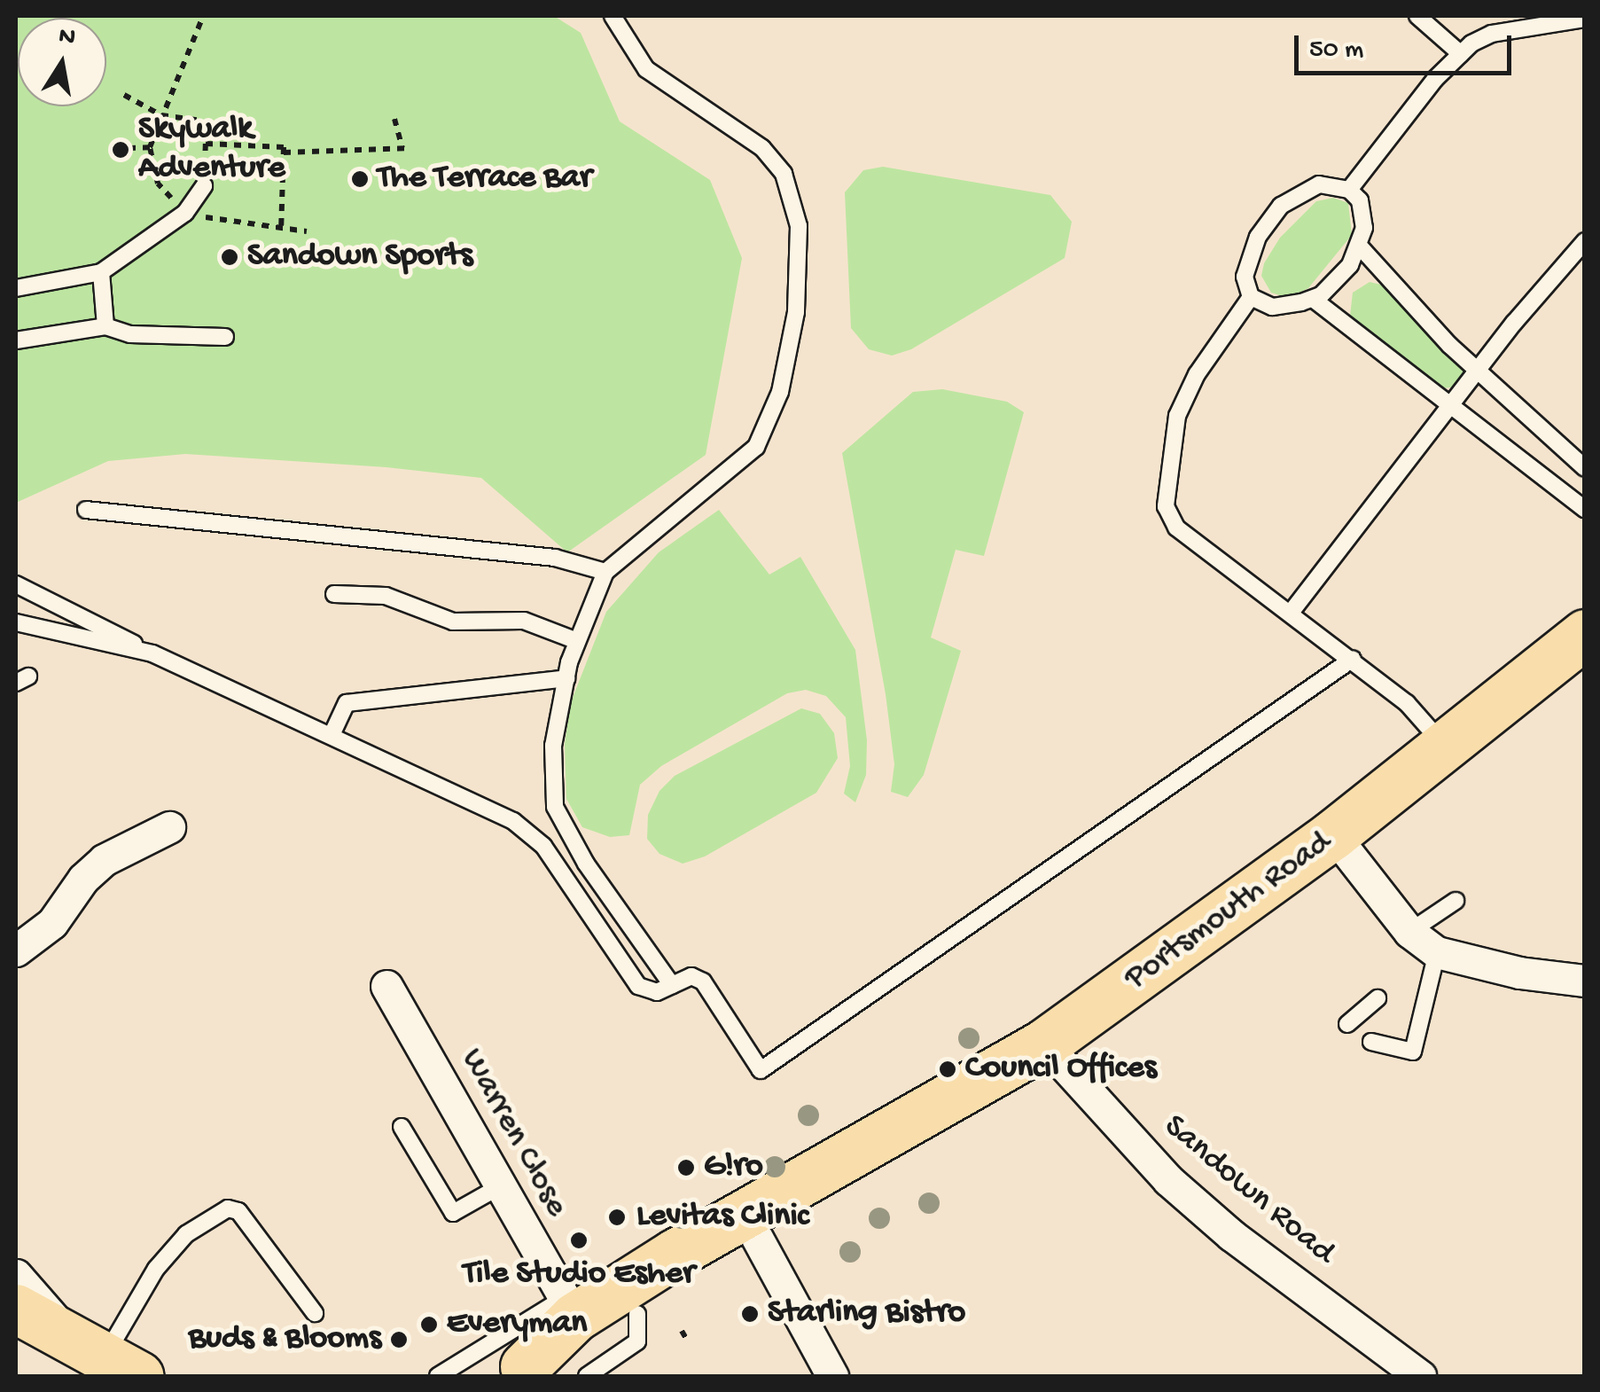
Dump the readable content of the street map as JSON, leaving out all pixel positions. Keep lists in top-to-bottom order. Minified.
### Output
{"streets":{"main road":["Portsmouth Road"],"street":["Warren Close","Sandown Road"]},"crossings":[["Portsmouth Road","Sandown Road"]],"places":["Skywalk Adventure","The Terrace Bar","Sandown Sports","Council Offices","G!ro","Levitas Clinic","Tile Studio Esher","Starling Bistro","Everyman","Buds & Blooms"],"scale_bar":"50 m","north":"top"}
